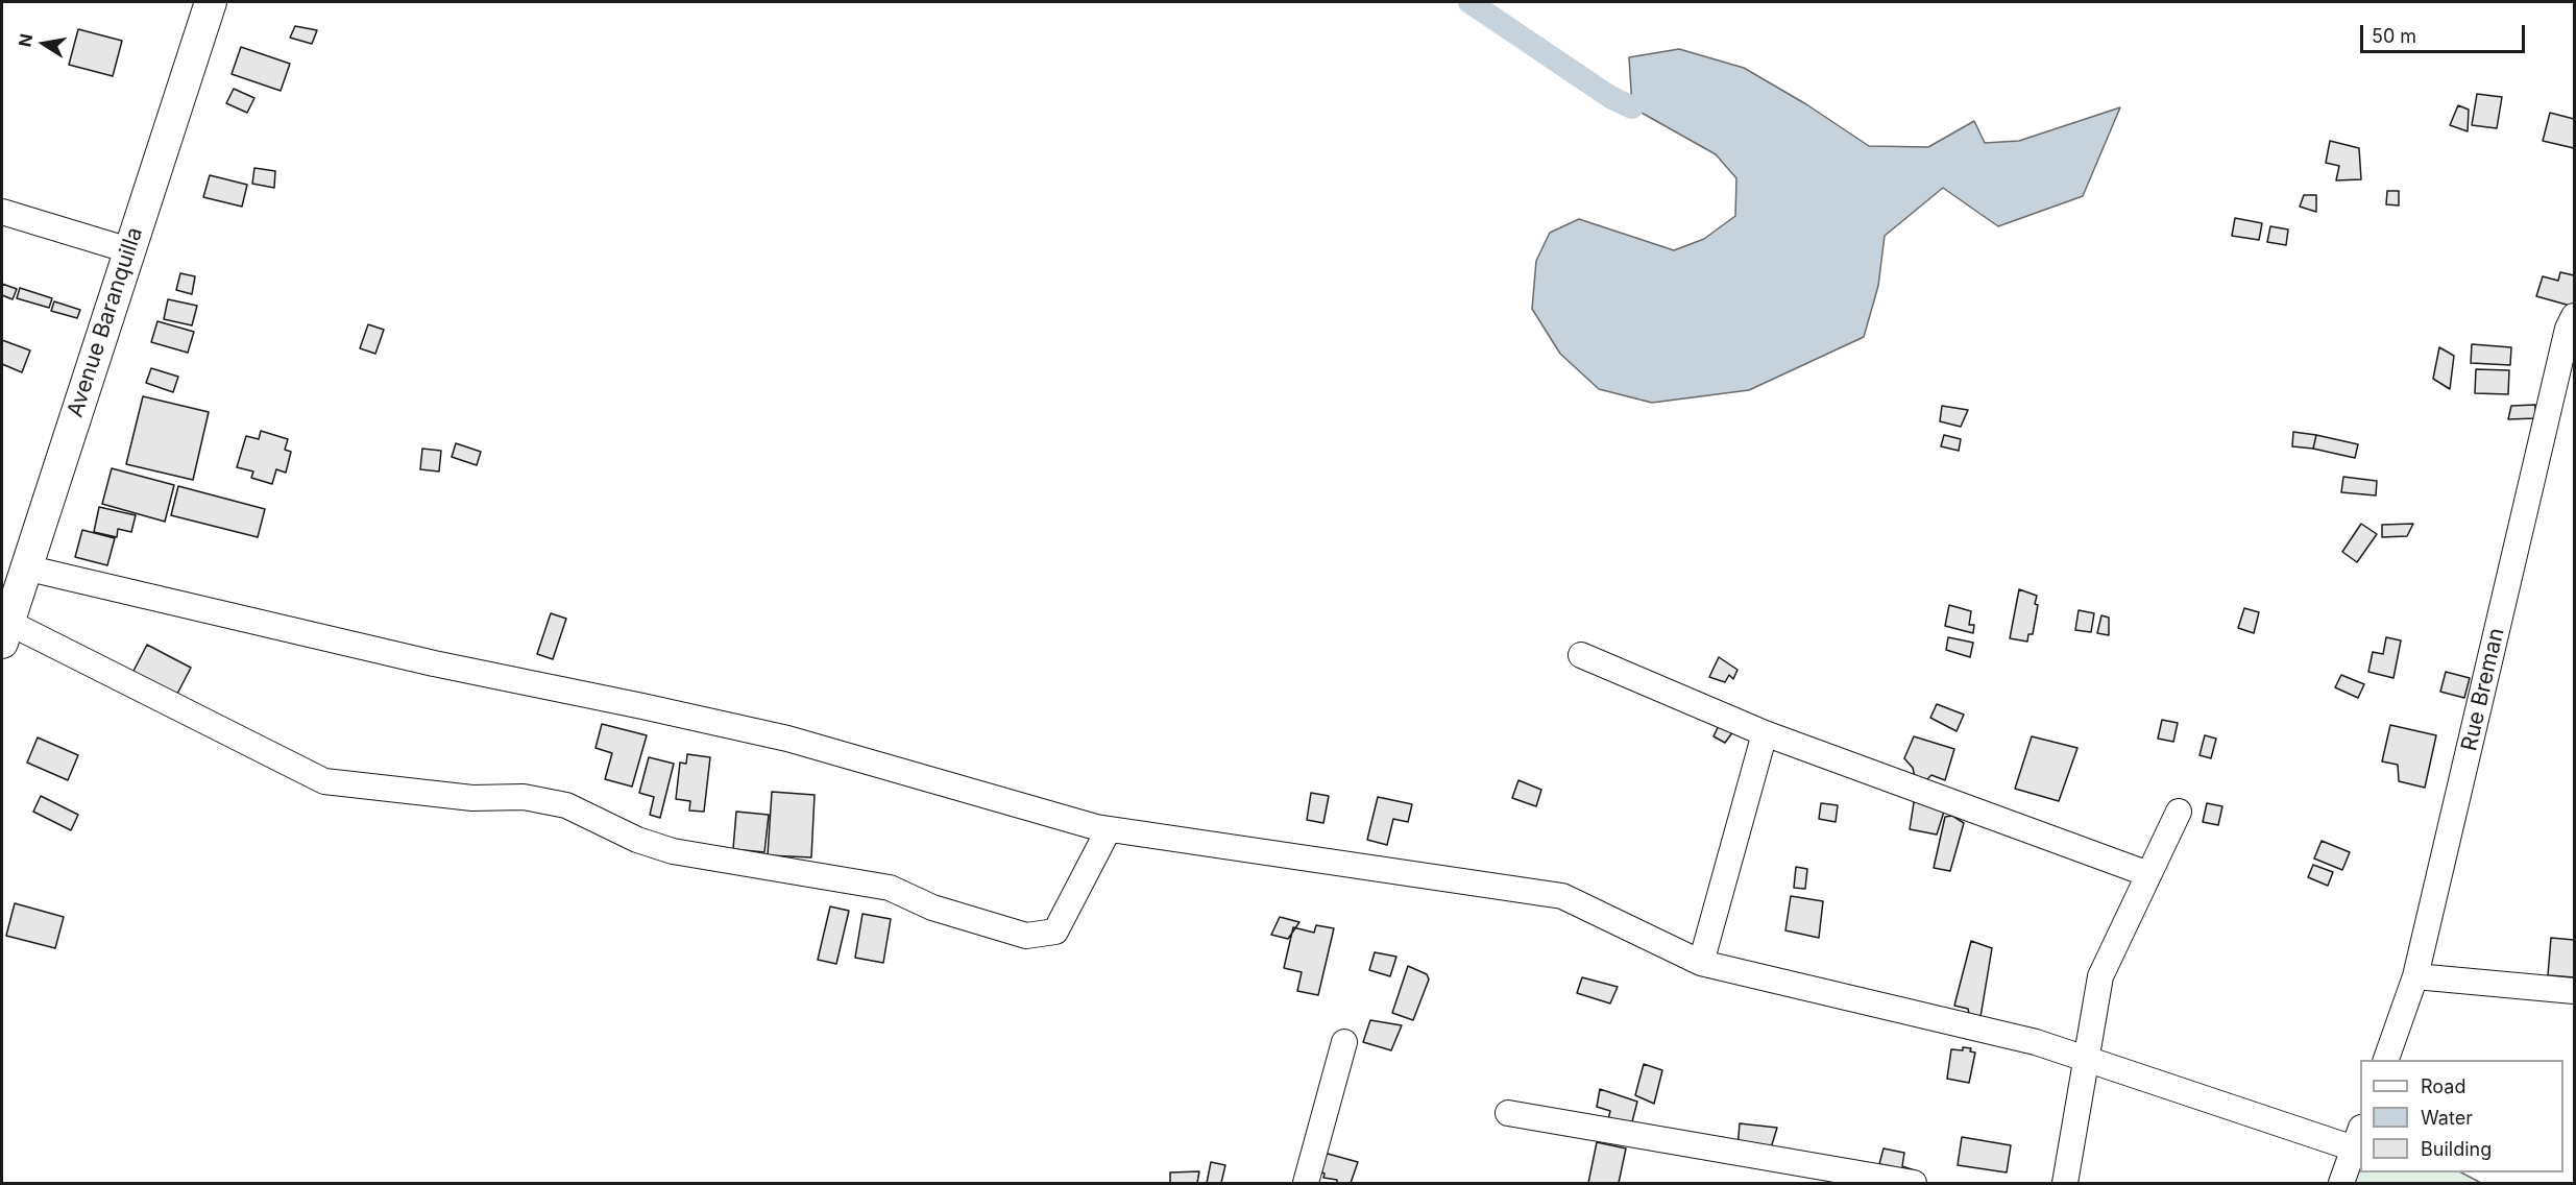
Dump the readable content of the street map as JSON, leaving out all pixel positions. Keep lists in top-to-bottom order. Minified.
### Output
{"streets":{"main road":["Avenue Baranquilla"],"street":["Rue Breman"]},"legend":["Road","Water","Building"],"scale_bar":"50 m","north":"left"}
